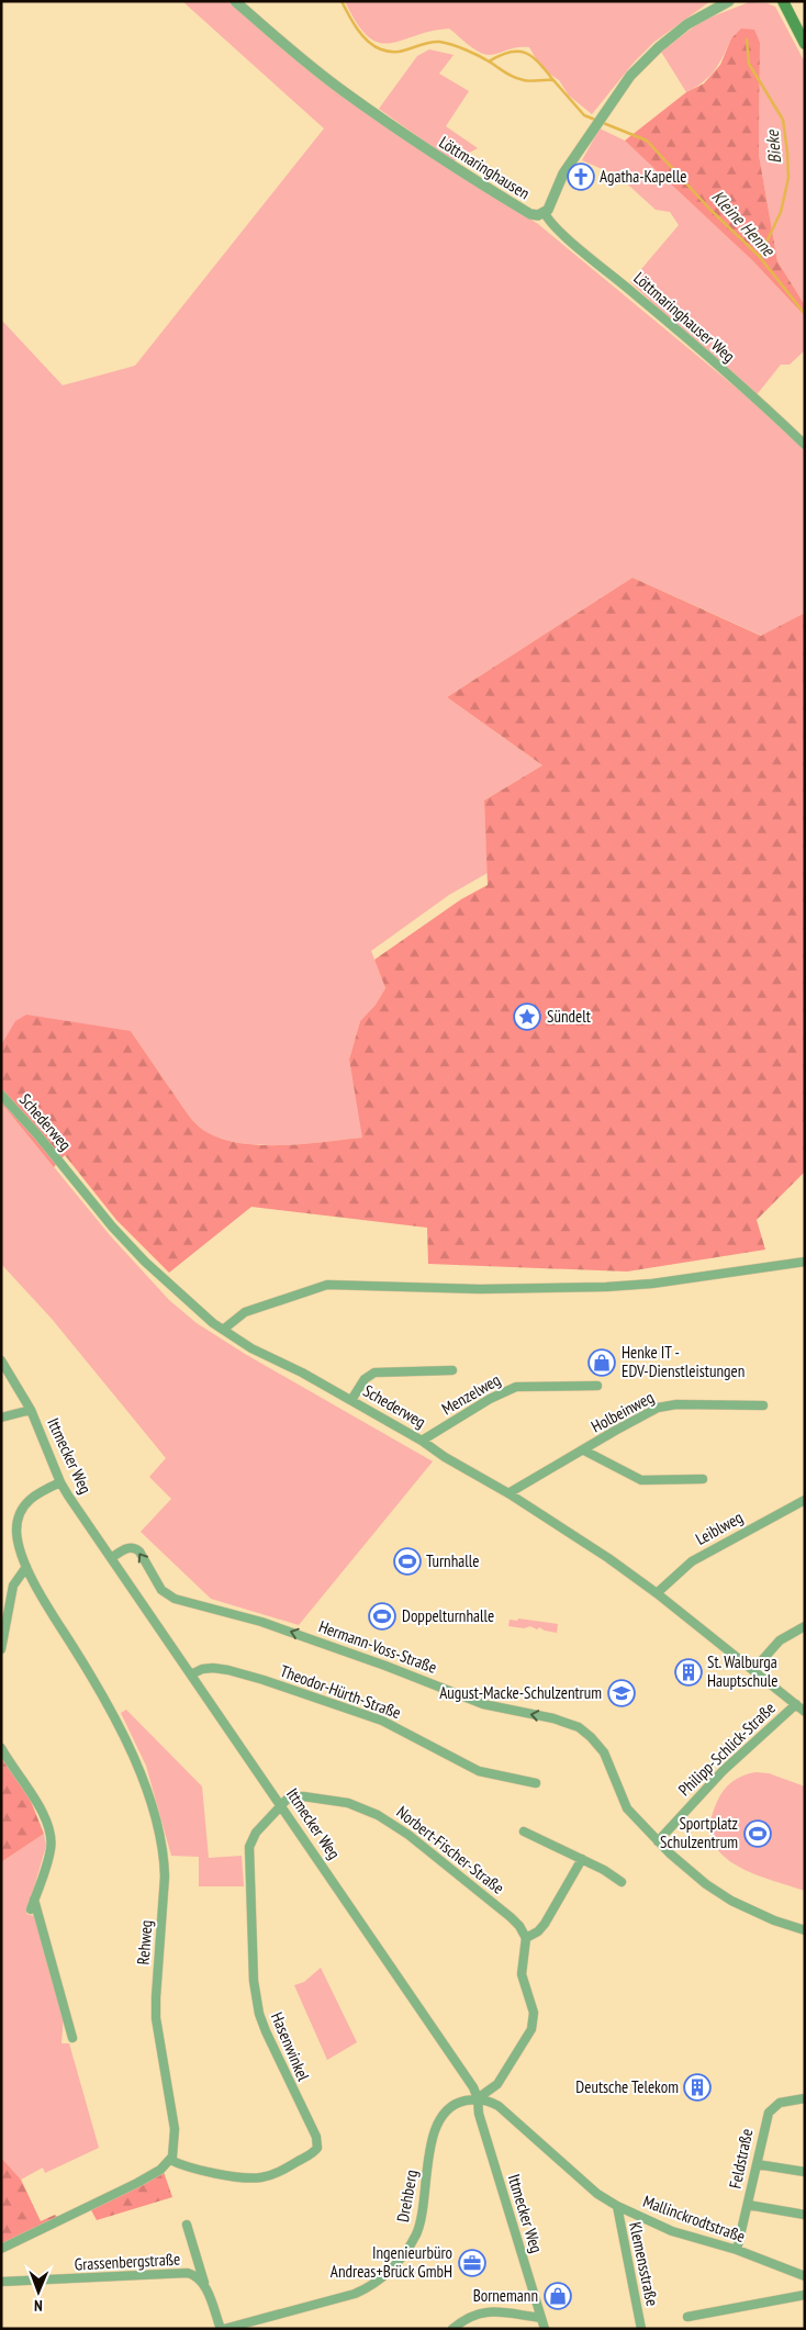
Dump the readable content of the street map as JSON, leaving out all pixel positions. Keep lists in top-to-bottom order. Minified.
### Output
{"streets":{"street":["Löttmaringhausen","Löttmaringhauser Weg","Schederweg","Menzelweg","Holbeinweg","Ittmecker Weg","Leiblweg","Hermann-Voss-Straße","Theodor-Hürth-Straße","Philipp-Schlick-Straße","Norbert-Fischer-Straße","Rehweg","Hasenwinkel","Feldstraße","Drehberg","Mallinckrodtstraße","Grassenbergstraße","Klemensstraße"]},"crossings":[["Löttmaringhausen","Löttmaringhauser Weg"],["Schederweg","Menzelweg"],["Schederweg","Holbeinweg"],["Schederweg","Leiblweg"],["Schederweg","Philipp-Schlick-Straße"],["Ittmecker Weg","Hermann-Voss-Straße"],["Ittmecker Weg","Theodor-Hürth-Straße"],["Ittmecker Weg","Norbert-Fischer-Straße"],["Ittmecker Weg","Rehweg"],["Ittmecker Weg","Hasenwinkel"],["Ittmecker Weg","Drehberg"],["Ittmecker Weg","Mallinckrodtstraße"],["Hermann-Voss-Straße","Philipp-Schlick-Straße"],["Norbert-Fischer-Straße","Hasenwinkel"],["Rehweg","Hasenwinkel"],["Feldstraße","Mallinckrodtstraße"],["Drehberg","Mallinckrodtstraße"],["Mallinckrodtstraße","Klemensstraße"]],"one_way":["Hermann-Voss-Straße"],"water":["Bieke","Kleine Henne"],"places":{"church":["Agatha-Kapelle"],"place":["Sündelt"],"shop":["Henke IT - EDV-Dienstleistungen","Bornemann"],"sports":["Turnhalle","Doppelturnhalle","Sportplatz Schulzentrum"],"building":["St. Walburga Hauptschule","Deutsche Telekom"],"school or university":["August-Macke-Schulzentrum"],"office":["Ingenieurbüro Andreas+Brück GmbH"]},"north":"bottom"}
